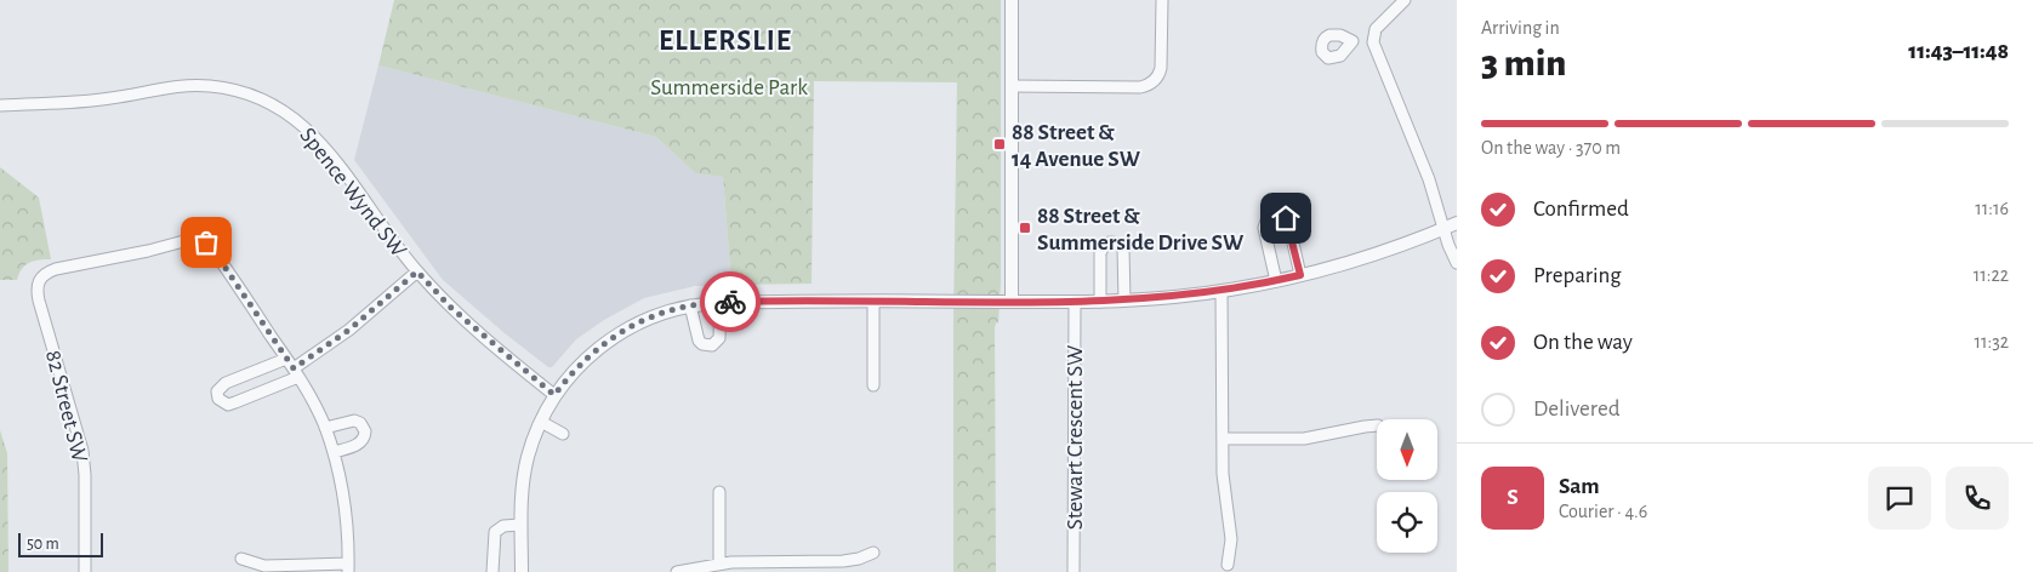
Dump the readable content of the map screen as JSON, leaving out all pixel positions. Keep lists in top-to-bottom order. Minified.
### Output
{"streets":{"street":["Spence Wynd SW","82 Street SW","Stewart Crescent SW"]},"districts":["ELLERSLIE"],"parks":["Summerside Park"],"places":{"transit":["88 Street & 14 Avenue SW","88 Street & Summerside Drive SW"]},"scale_bar":"50 m","north":"bottom","page":{"heading":["3 min","Arriving in","11:43–11:48"],"panel":["Sam","Courier · 4.6"],"bar":"On the way · 370 m","list":[["Confirmed","11:16"],["Preparing","11:22"],["On the way","11:32"],"Delivered"],"round":"S","scale":"50 m"}}
